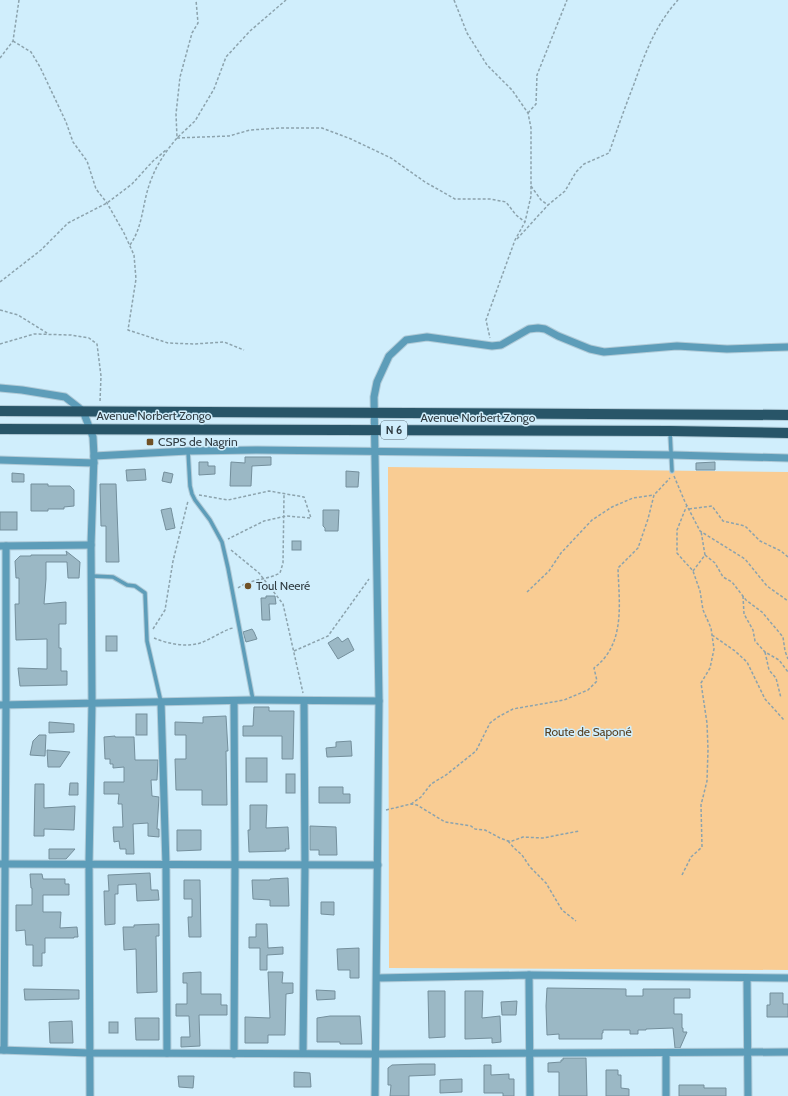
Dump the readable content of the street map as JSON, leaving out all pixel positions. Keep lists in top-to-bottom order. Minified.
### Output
{"streets":{"main road":["Avenue Norbert Zongo","N 6"]},"parks":["Route de Saponé"],"places":{"transit":["CSPS de Nagrin"],"other":["Toul Neeré"]}}
